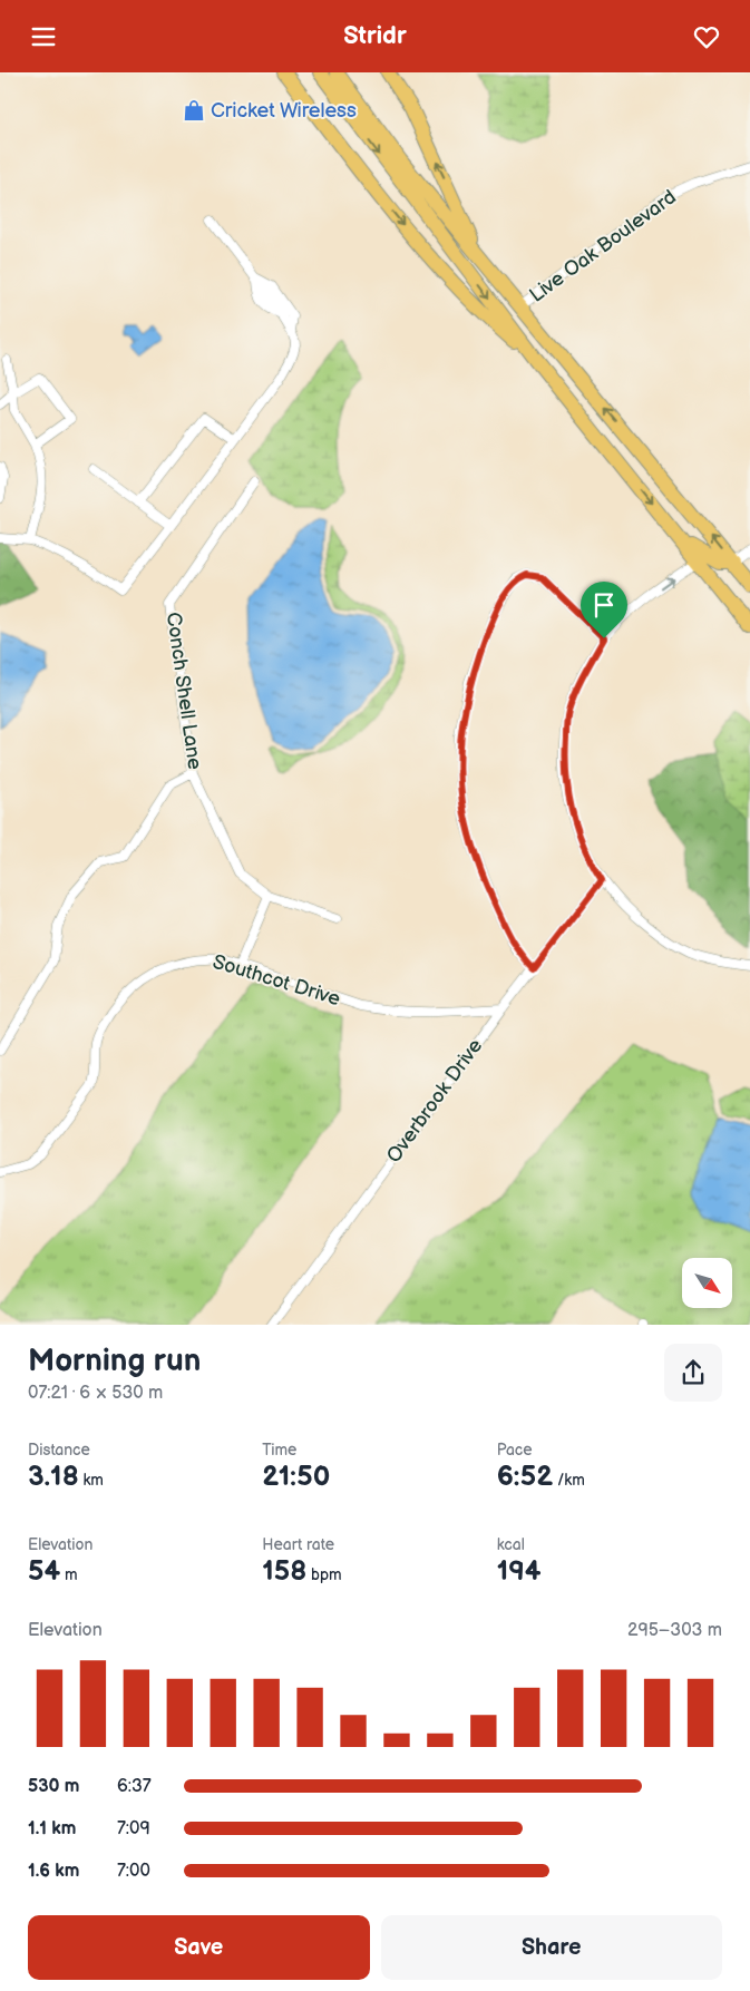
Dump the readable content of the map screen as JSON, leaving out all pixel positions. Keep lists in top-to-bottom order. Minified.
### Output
{"streets":{"street":["Live Oak Boulevard","Conch Shell Lane","Southcot Drive","Overbrook Drive"]},"crossings":[["Southcot Drive","Overbrook Drive"]],"places":{"shop":["Cricket Wireless"]},"north":"bottom right","page":{"header":"Stridr","heading":["Morning run","07:21 · 6 × 530 m"],"stats":[["Distance","3.18 km"],["Time","21:50"],["Pace","6:52 /km"],["Elevation","54 m"],["Heart rate","158 bpm"],["kcal","194"]],"chart":["Elevation","295–303 m"],"list":[{"name":"530 m","note":"6:37"},{"name":"1.1 km","note":"7:09"},{"name":"1.6 km","note":"7:00"}],"buttons":["Save","Share"]}}
